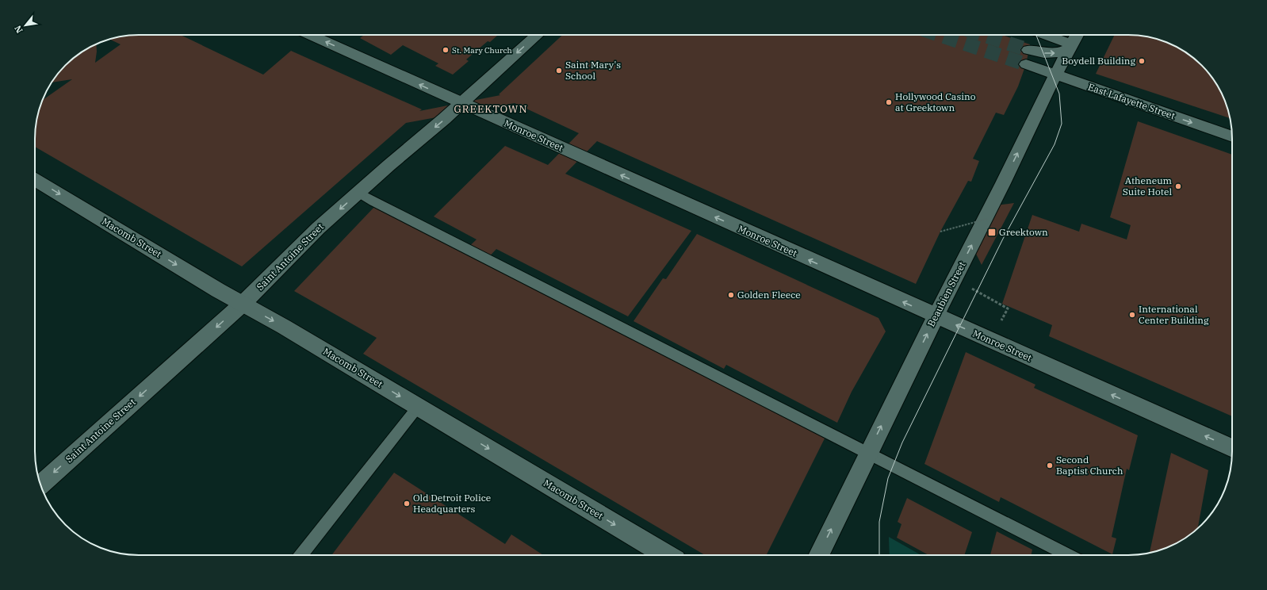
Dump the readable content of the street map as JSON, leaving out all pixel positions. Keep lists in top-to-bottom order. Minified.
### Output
{"streets":{"street":["East Lafayette Street","Monroe Street","Macomb Street","Saint Antoine Street","Beaubien Street"]},"crossings":[["East Lafayette Street","Beaubien Street"],["Monroe Street","Saint Antoine Street"],["Monroe Street","Beaubien Street"],["Macomb Street","Saint Antoine Street"]],"one_way":["East Lafayette Street","Monroe Street","Macomb Street","Saint Antoine Street","Beaubien Street"],"districts":["GREEKTOWN"],"places":{"other":["St. Mary Church","Boydell Building","Saint Mary's School","Hollywood Casino at Greektown","Atheneum Suite Hotel","Golden Fleece","International Center Building","Second Baptist Church","Old Detroit Police Headquarters"],"transit":["Greektown"]},"north":"bottom left"}
